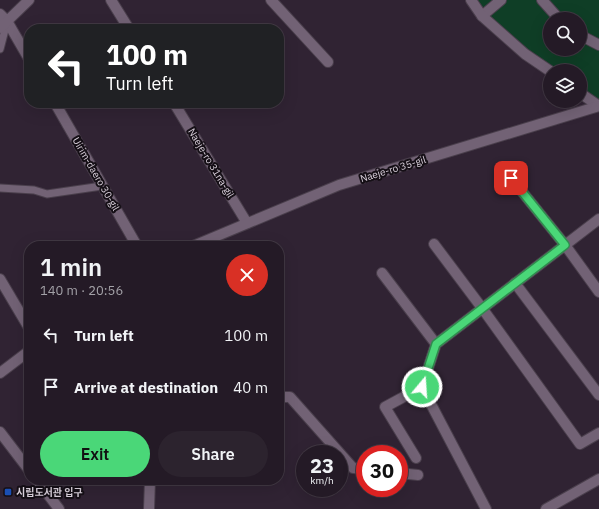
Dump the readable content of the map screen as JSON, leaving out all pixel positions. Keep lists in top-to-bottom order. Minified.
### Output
{"streets":{"street":["Naeje-ro 31na-gil","Naeje-ro 35-gil","Uirim-daero 30-gil"]},"crossings":[["Naeje-ro 31na-gil","Naeje-ro 35-gil"]],"places":{"transit":["시립도서관 입구"]},"page":{"turn":["100 m","Turn left"],"heading":["1 min","140 m · 20:56"],"list":[{"name":"Turn left","value":"100 m"},{"name":"Arrive at destination","value":"40 m"}],"buttons":["Exit","Share"],"speed":"23 km/h","limit":"30"}}
